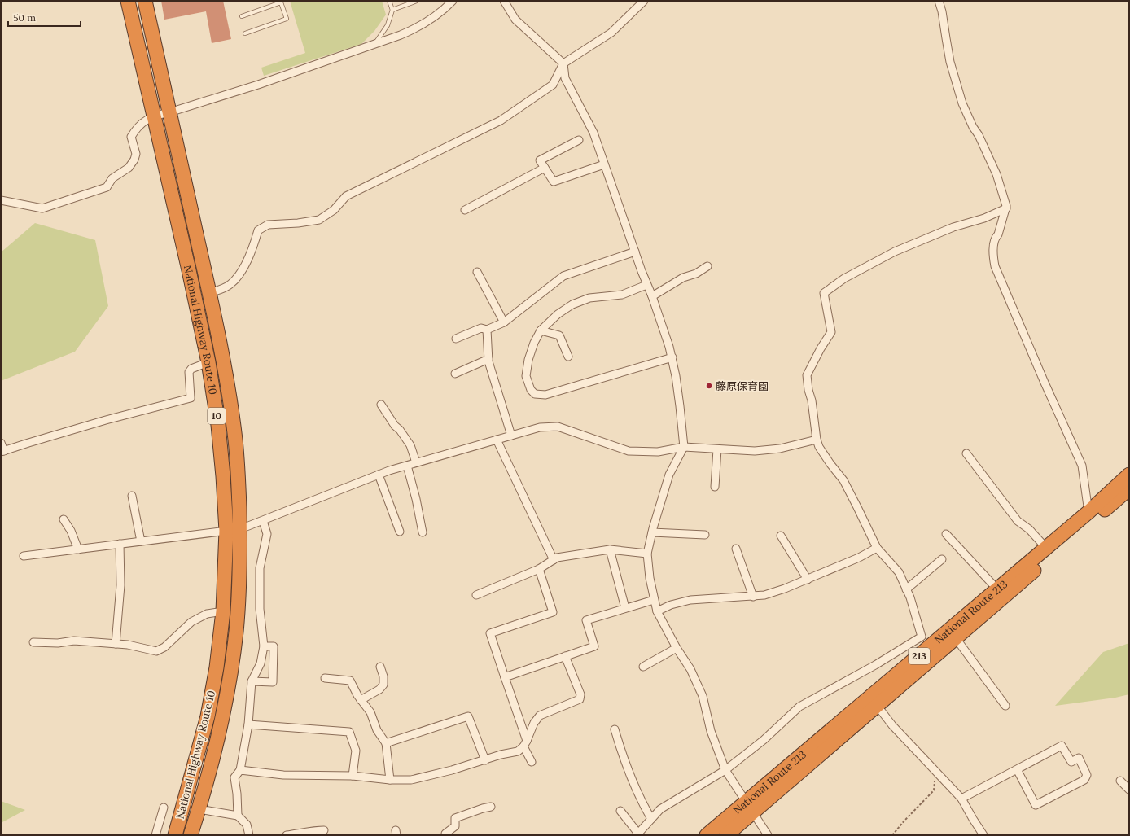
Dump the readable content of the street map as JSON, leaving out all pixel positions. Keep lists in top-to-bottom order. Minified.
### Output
{"streets":{"highway":["National Highway Route 10","10","National Route 213","213"]},"places":["藤原保育園"],"scale_bar":"50 m"}
